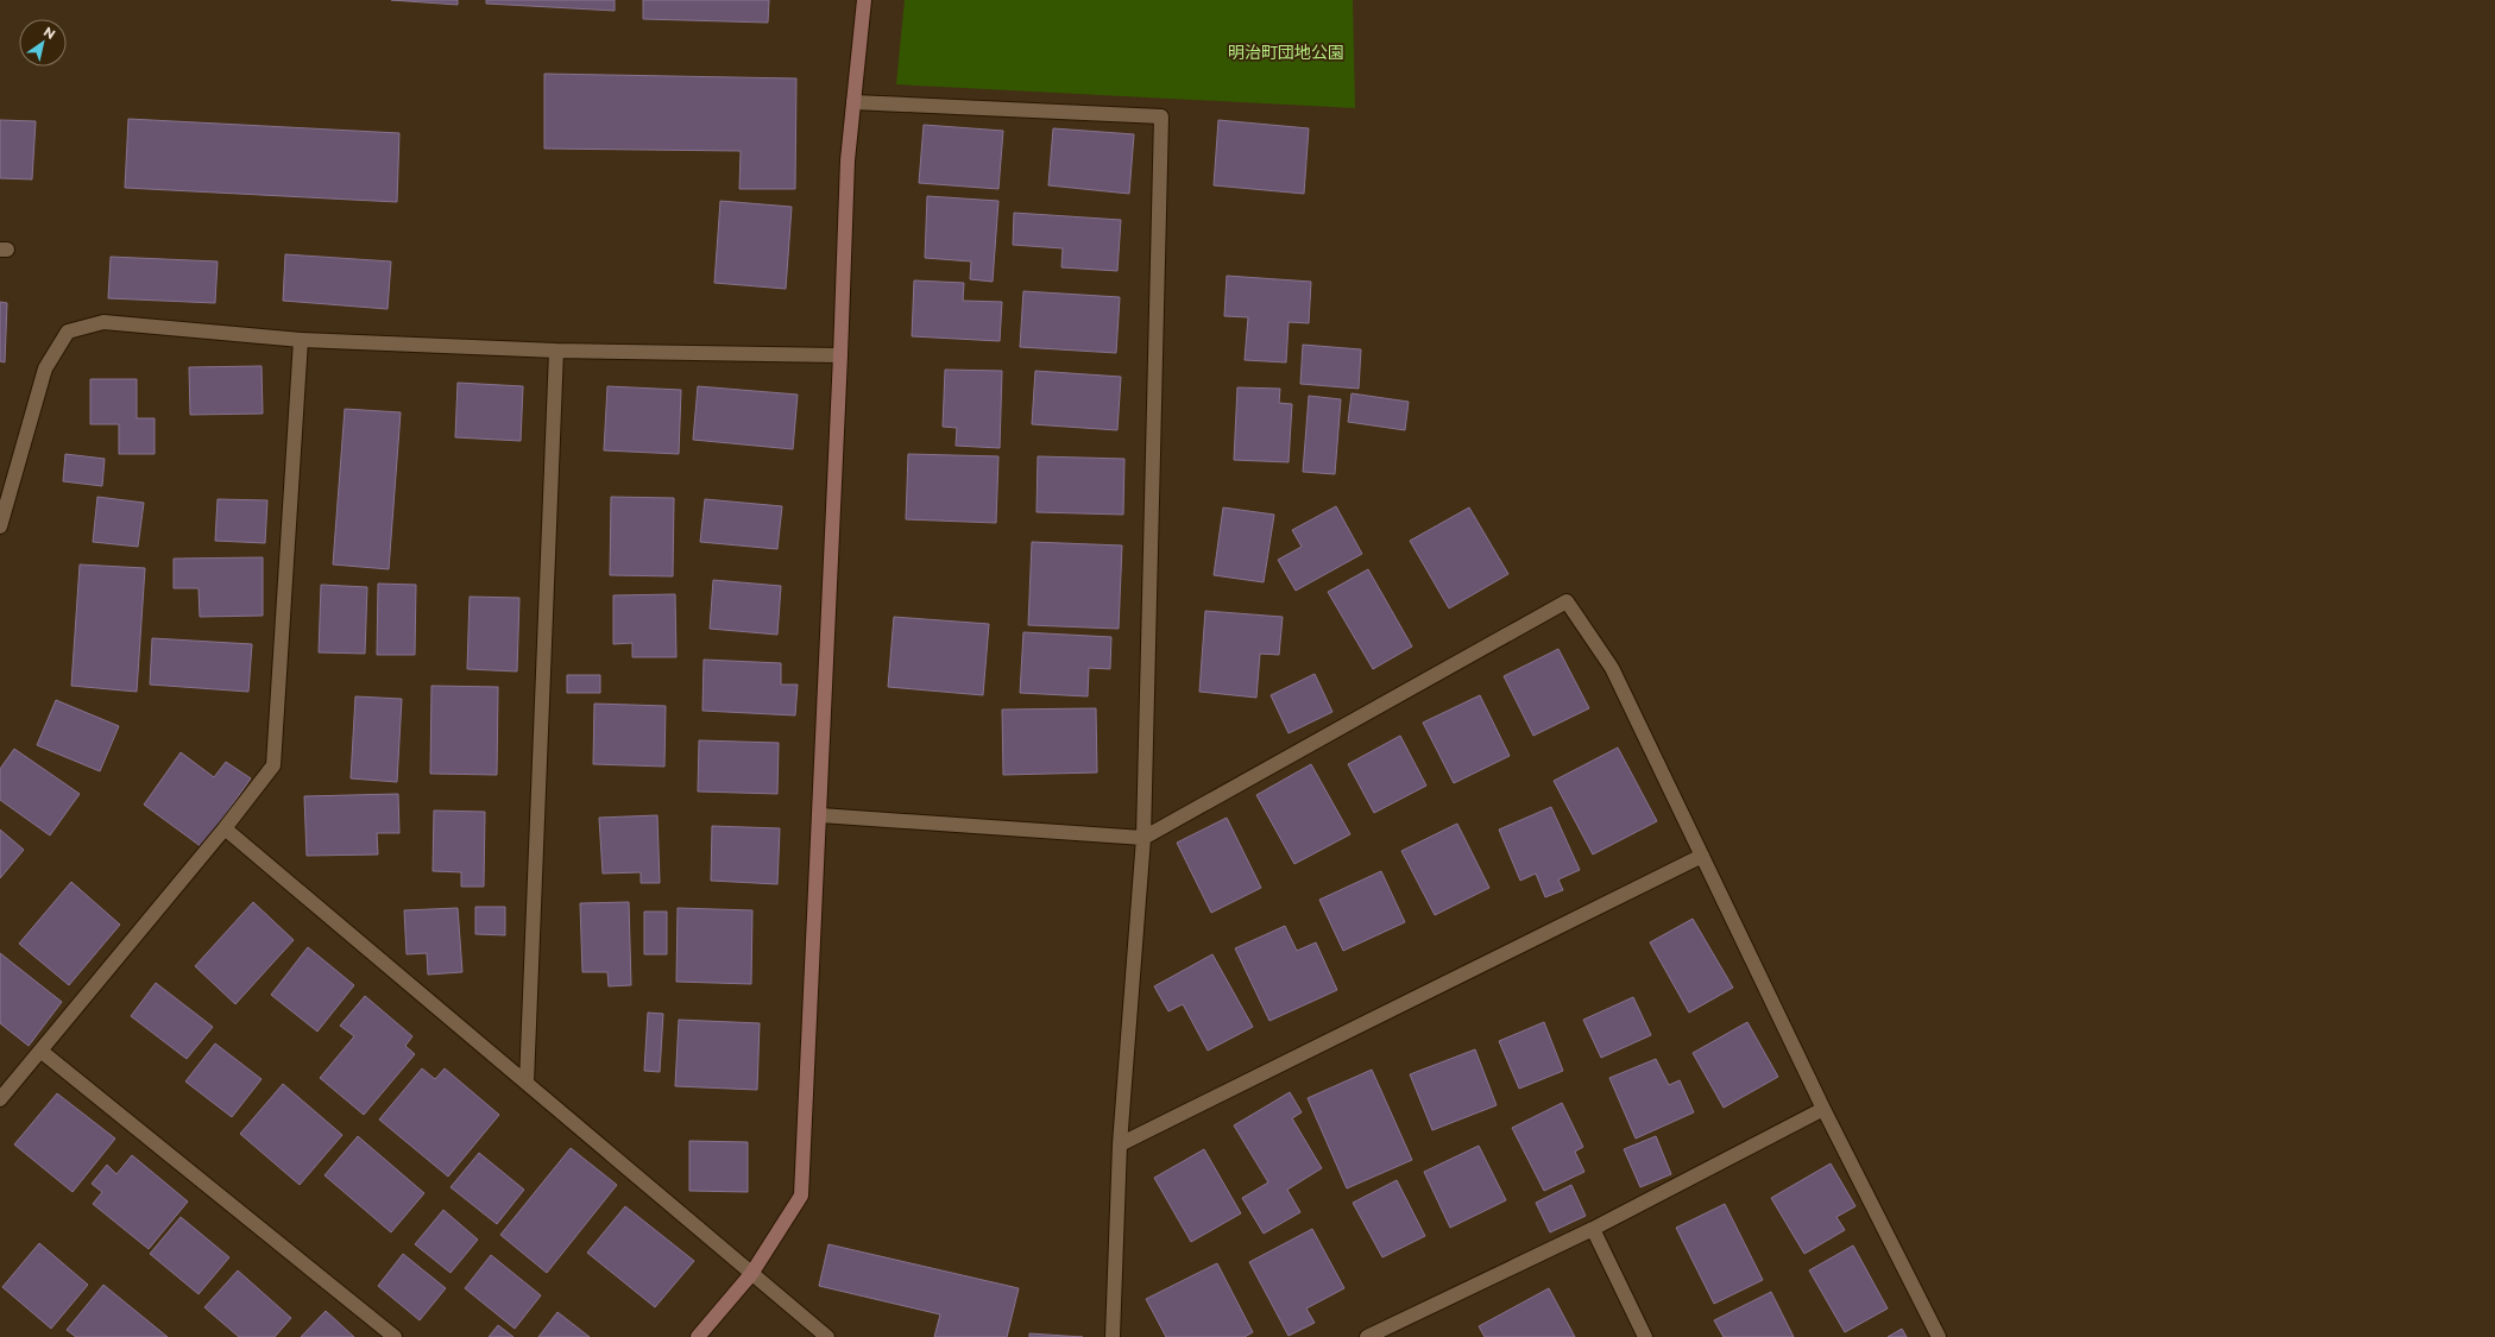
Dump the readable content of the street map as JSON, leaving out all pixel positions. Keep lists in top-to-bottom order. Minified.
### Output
{"parks":["明治町団地公園"],"north":"top right"}
